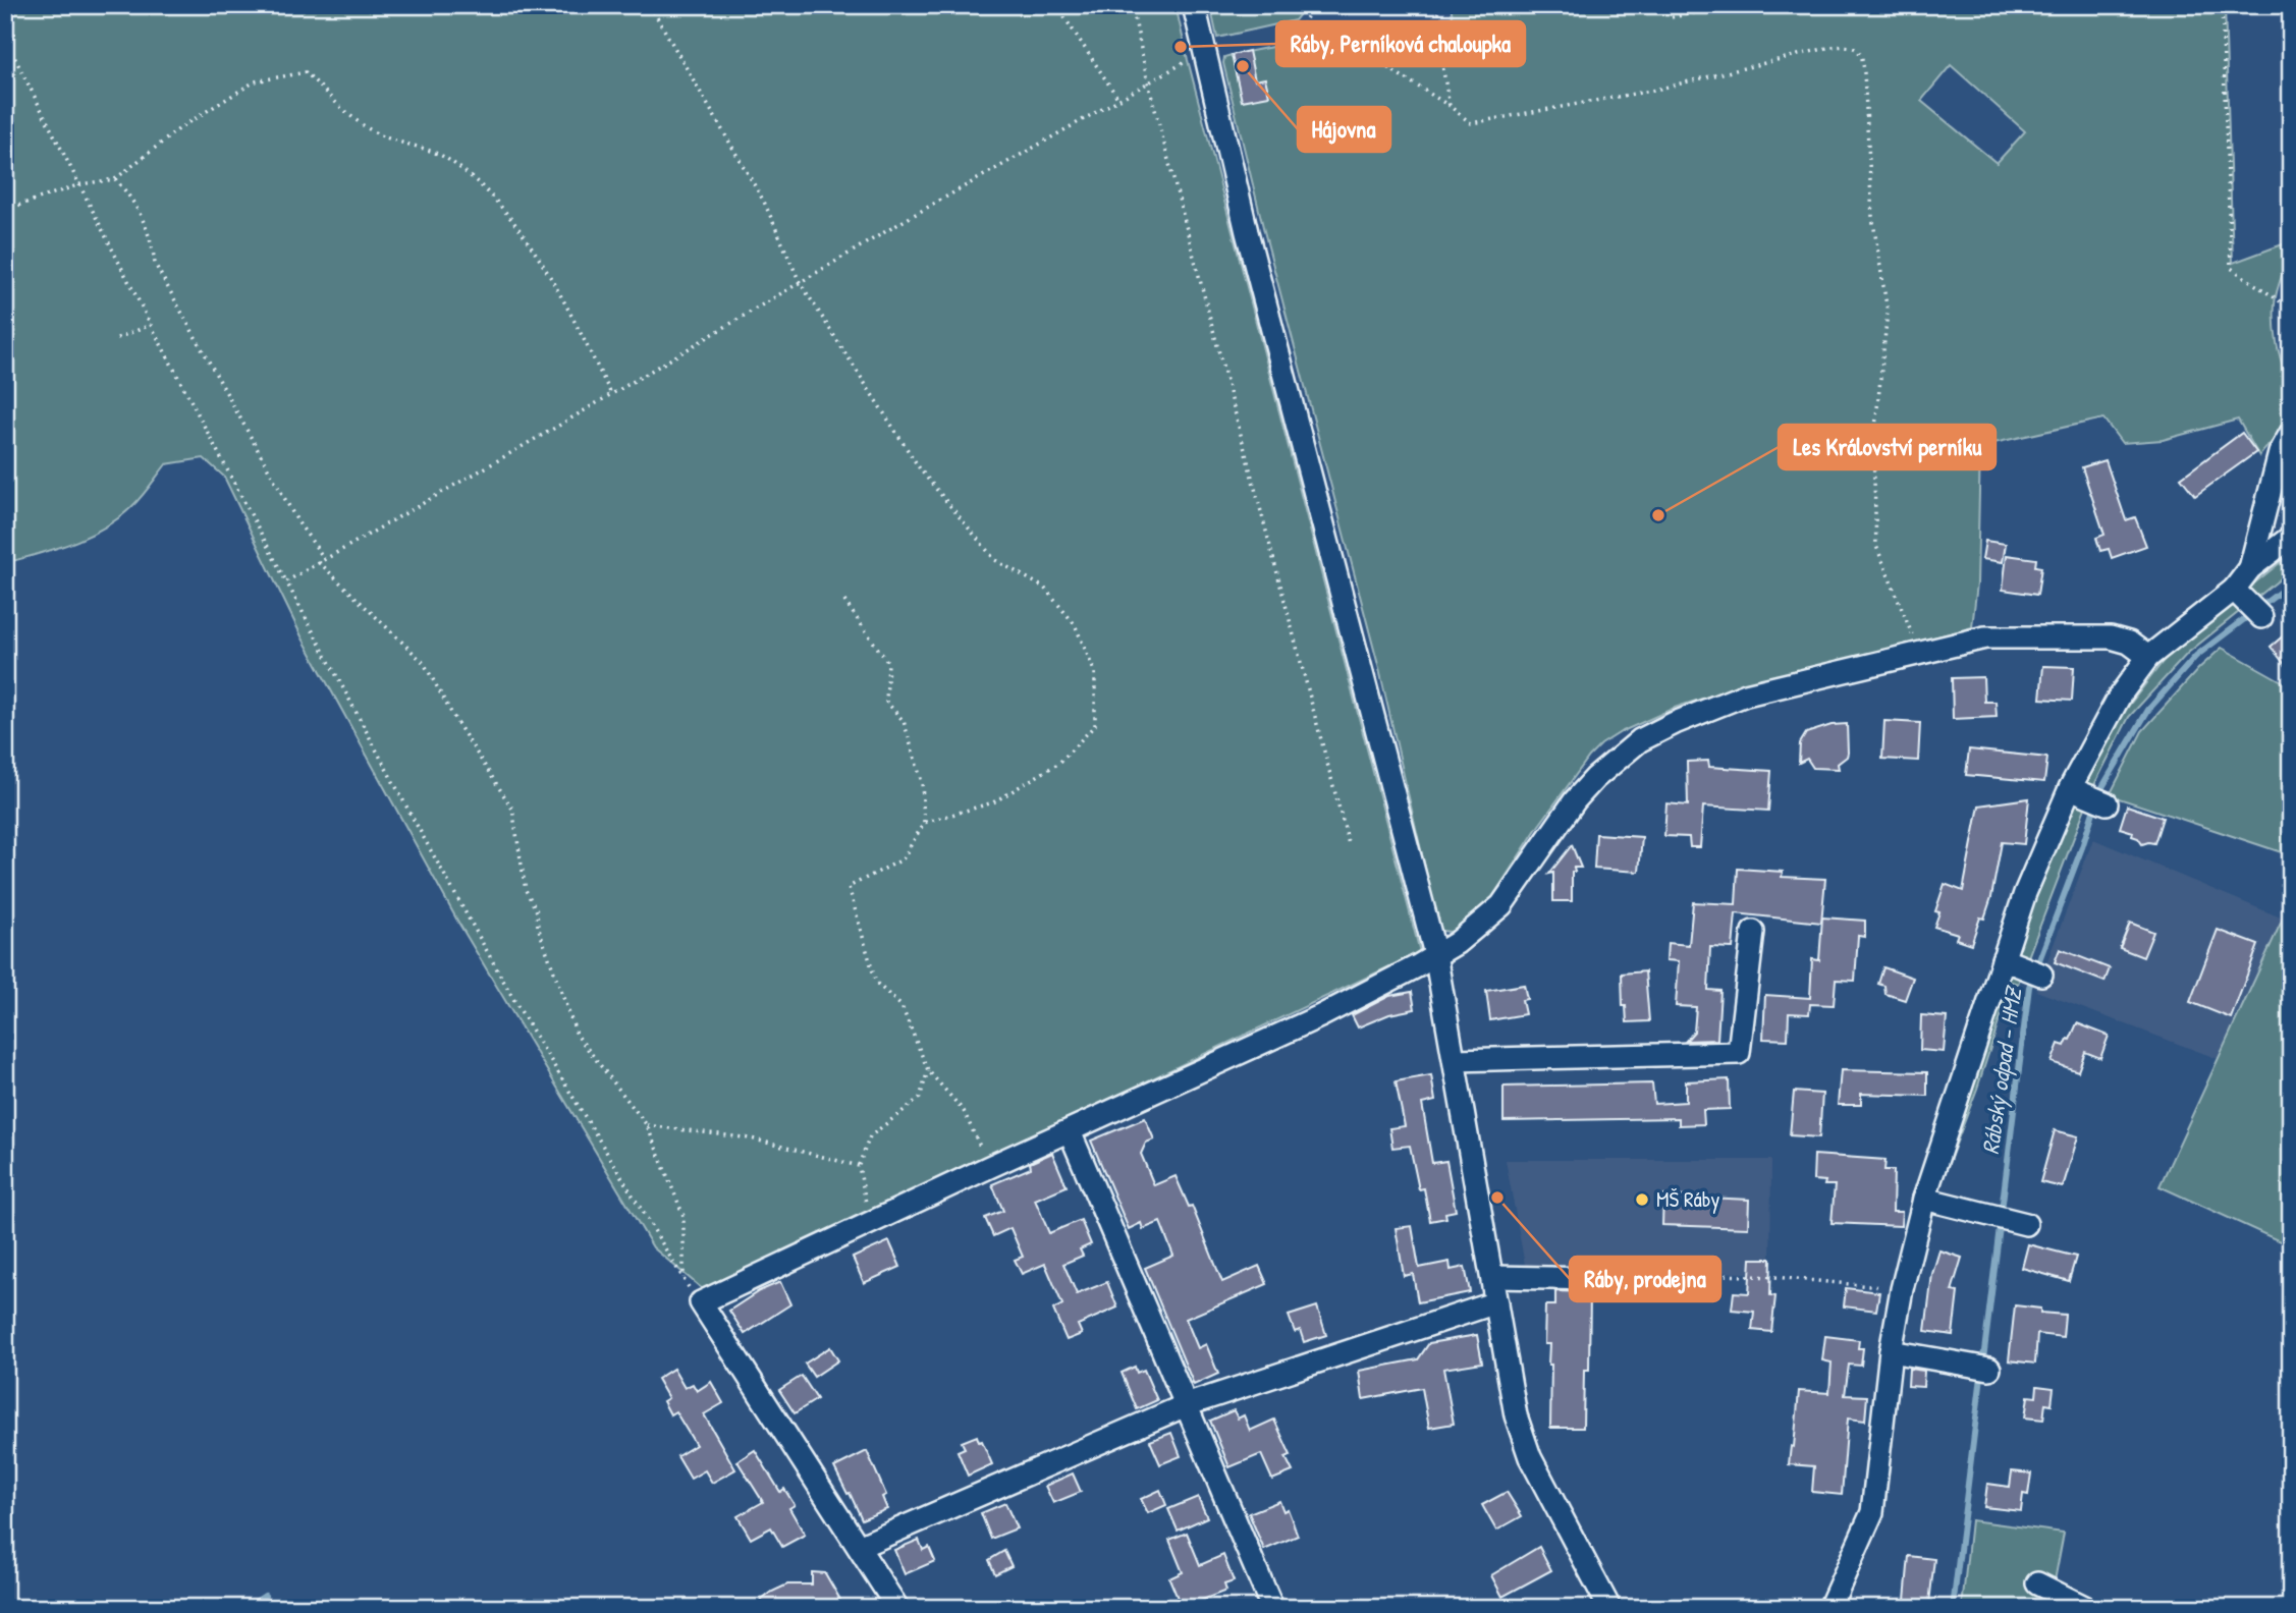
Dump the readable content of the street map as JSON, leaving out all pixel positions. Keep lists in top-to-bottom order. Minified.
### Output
{"water":["Rábský odpad - HMZ"],"places":["Ráby, Perníková chaloupka","Hájovna","Les Království perníku","Ráby, prodejna","MŠ Ráby"]}
